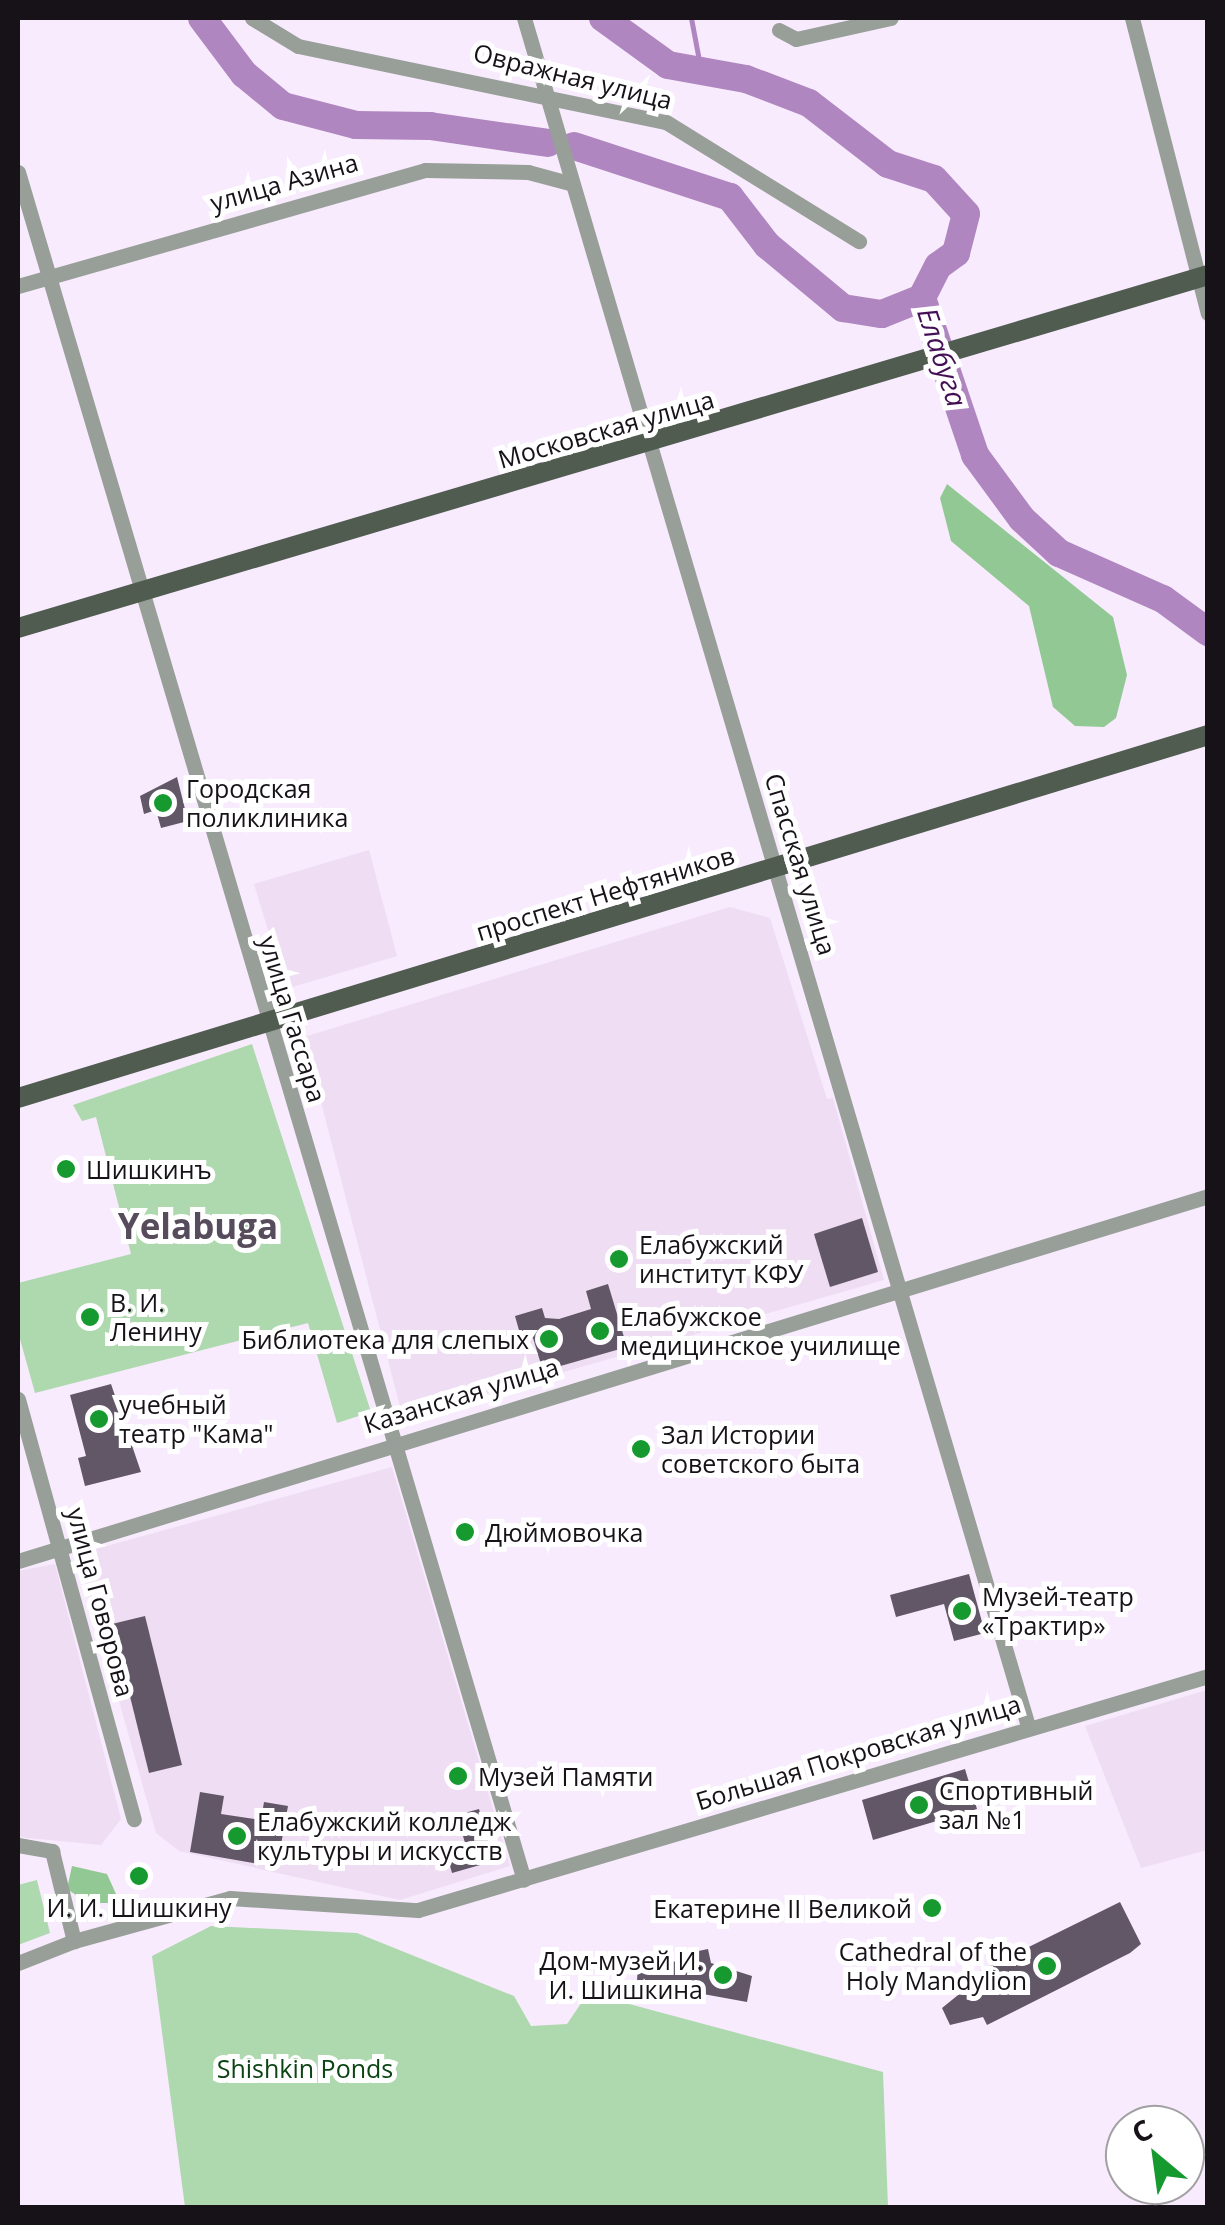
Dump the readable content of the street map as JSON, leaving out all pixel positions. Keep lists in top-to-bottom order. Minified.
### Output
{"streets":{"main road":["Московская улица","проспект Нефтяников"],"street":["Овражная улица","улица Азина","Спасская улица","улица Гассара","Казанская улица","улица Говорова","Большая Покровская улица"]},"crossings":[["Овражная улица","Спасская улица"],["улица Азина","Спасская улица"],["улица Азина","улица Гассара"],["Московская улица","Спасская улица"],["Московская улица","улица Гассара"],["Спасская улица","проспект Нефтяников"],["Спасская улица","Казанская улица"],["Спасская улица","Большая Покровская улица"],["проспект Нефтяников","улица Гассара"],["улица Гассара","Казанская улица"],["улица Гассара","Большая Покровская улица"],["Казанская улица","улица Говорова"]],"districts":["Yelabuga"],"water":["Елабуга"],"parks":["Shishkin Ponds"],"places":["Городская поликлиника","Шишкинъ","Елабужский институт КФУ","В. И. Ленину","Елабужское медицинское училище","Библиотека для слепых","учебный театр \"Кама\"","Зал Истории советского быта","Дюймовочка","Музей-театр «Трактир»","Музей Памяти","Спортивный зал №1","Елабужский колледж культуры и искусств","И. И. Шишкину","Екатерине II Великой","Cathedral of the Holy Mandylion","Дом-музей И. И. Шишкина"],"north":"top left"}
